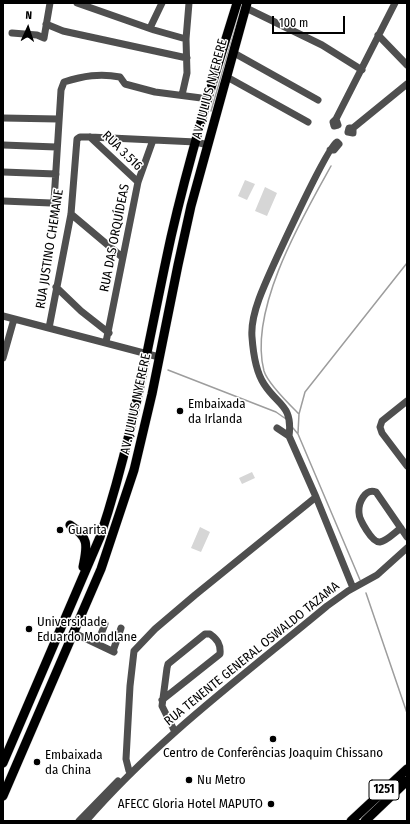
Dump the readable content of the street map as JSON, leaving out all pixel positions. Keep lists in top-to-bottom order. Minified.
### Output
{"streets":{"main road":["AV. JULIUS NYERERE","1251"],"street":["RUA 3.516","RUA DAS ORQUÍDEAS","RUA JUSTINO CHEMANE","RUA TENENTE GENERAL OSWALDO TAZAMA"]},"crossings":[["RUA 3.516","RUA DAS ORQUÍDEAS"],["RUA 3.516","RUA JUSTINO CHEMANE"]],"places":["Embaixada da Irlanda","Guarita","Universidade Eduardo Mondlane","Centro de Conferências Joaquim Chissano","Embaixada da China","Nu Metro","AFECC Gloria Hotel MAPUTO"],"scale_bar":"100 m","north":"top"}
